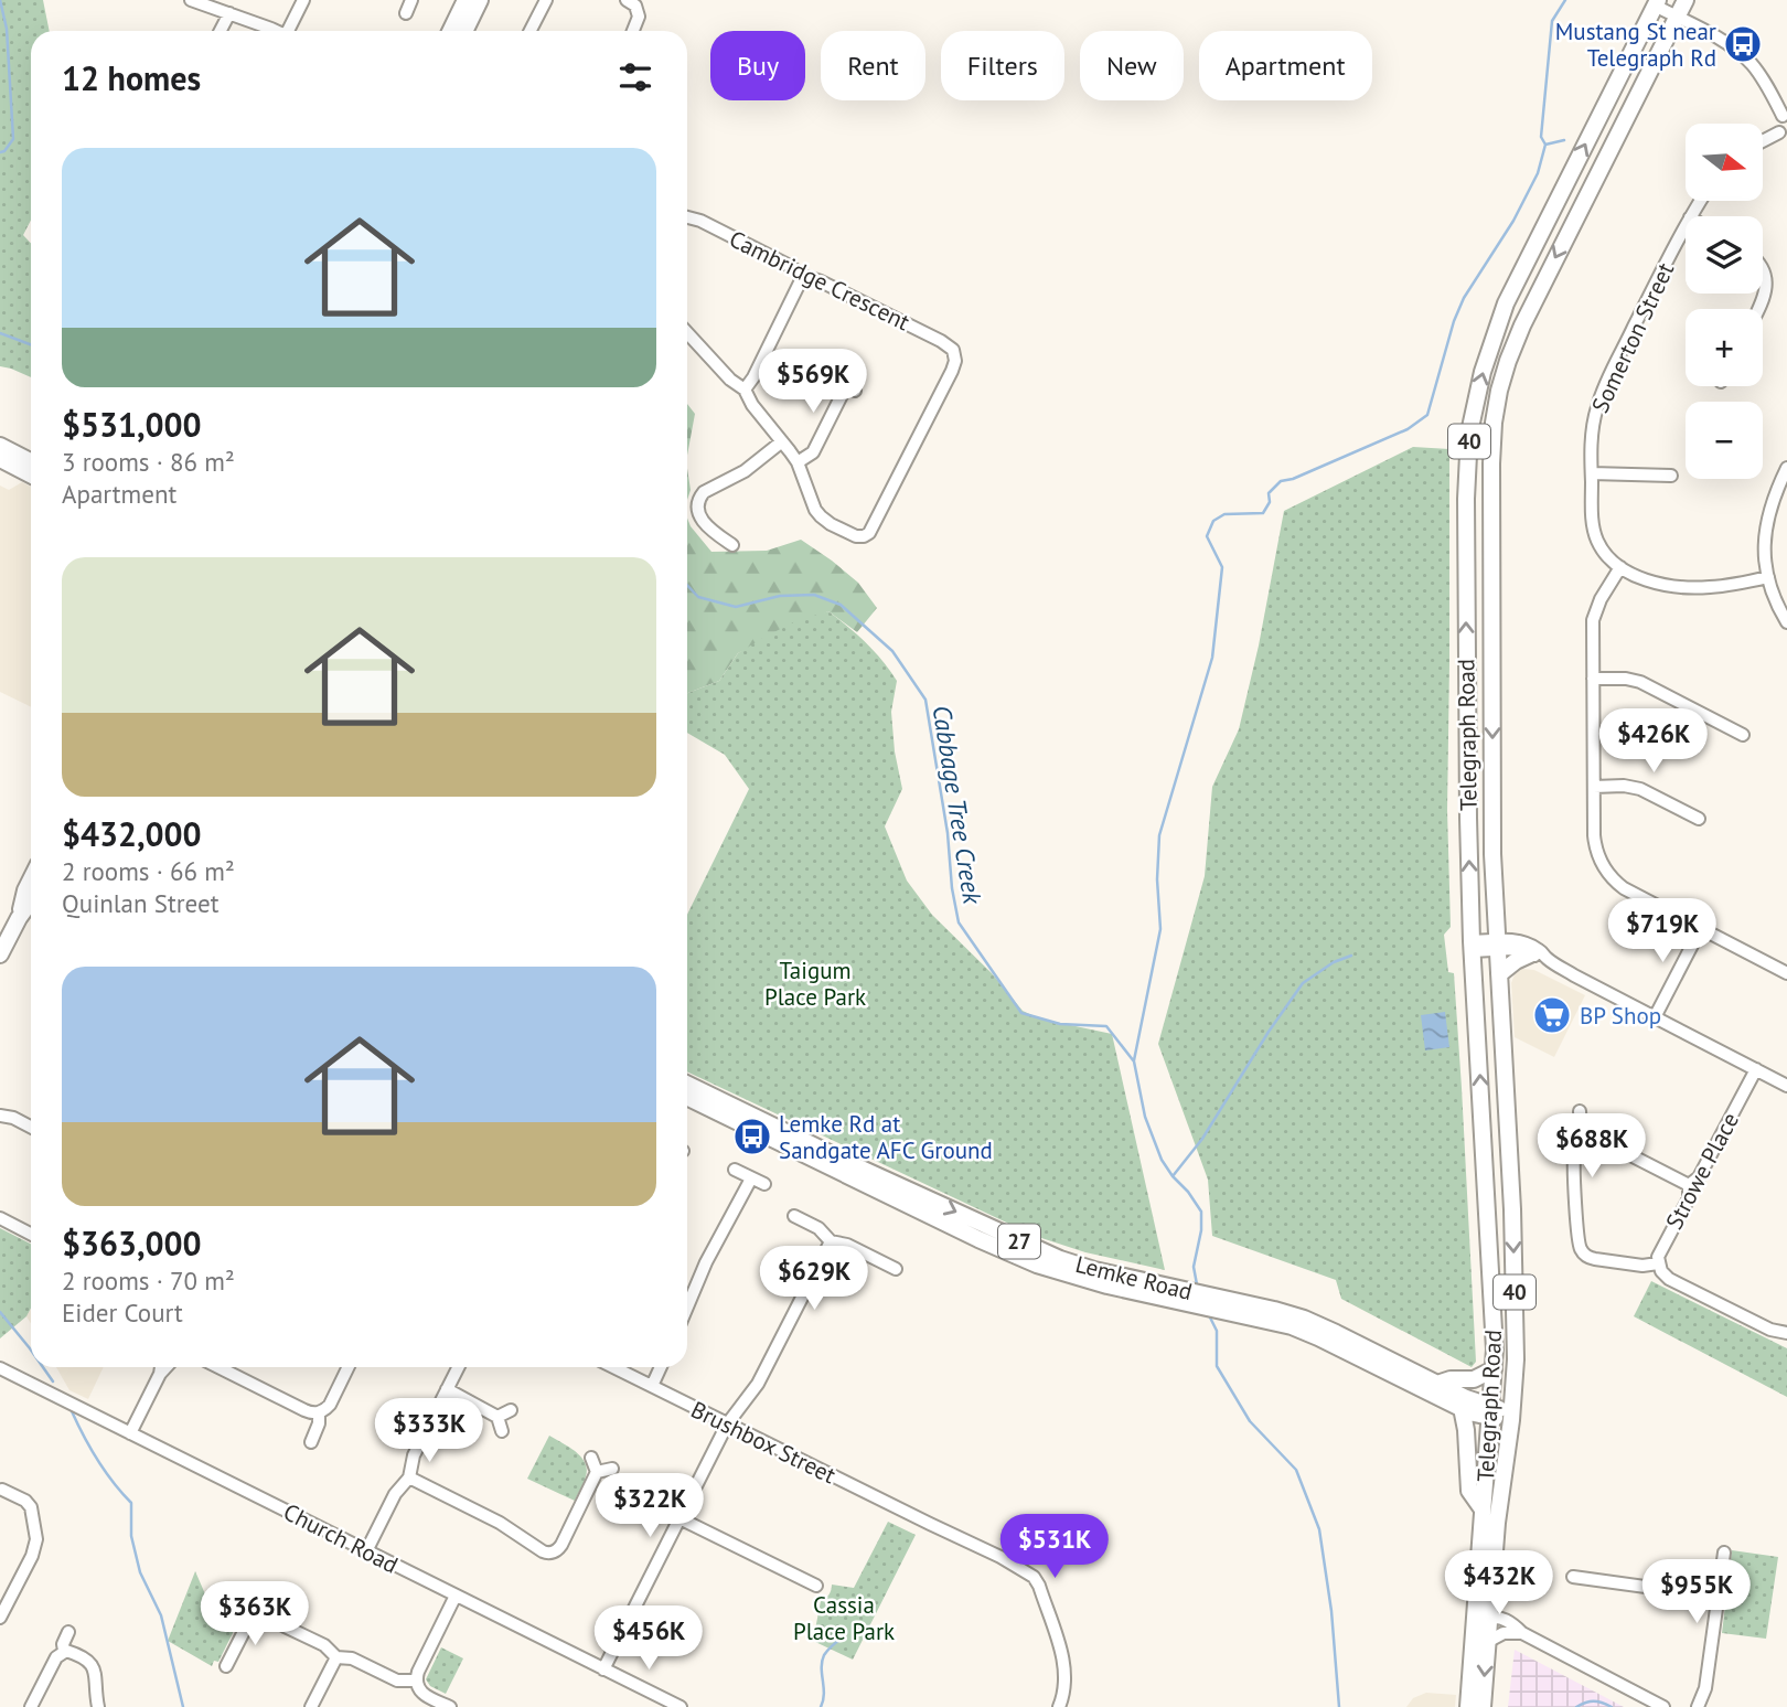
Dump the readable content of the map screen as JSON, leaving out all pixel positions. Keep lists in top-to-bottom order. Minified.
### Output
{"streets":{"main road":["40","Telegraph Road","27","Lemke Road"],"street":["Cambridge Crescent","Somerton Street","Strowe Place","Brushbox Street","Church Road"]},"crossings":[["Telegraph Road","Lemke Road"]],"water":["Cabbage Tree Creek"],"parks":["Taigum Place Park","Cassia Place Park"],"places":{"bus stop":["Mustang St near Telegraph Rd","Lemke Rd at Sandgate AFC Ground"],"supermarket":["BP Shop"]},"north":"right","page":{"chip":["Buy","Rent","Filters","New","Apartment"],"heading":"12 homes","map_buttons":["+","−"],"list":[{"name":"$531,000","note":"3 rooms · 86 m² · Apartment"},{"name":"$432,000","note":"2 rooms · 66 m² · Quinlan Street"},{"name":"$363,000","note":"2 rooms · 70 m² · Eider Court"}],"price":["$569K","$426K","$719K","$688K","$629K","$333K","$322K","$531K","$432K","$955K","$363K","$456K"]}}
